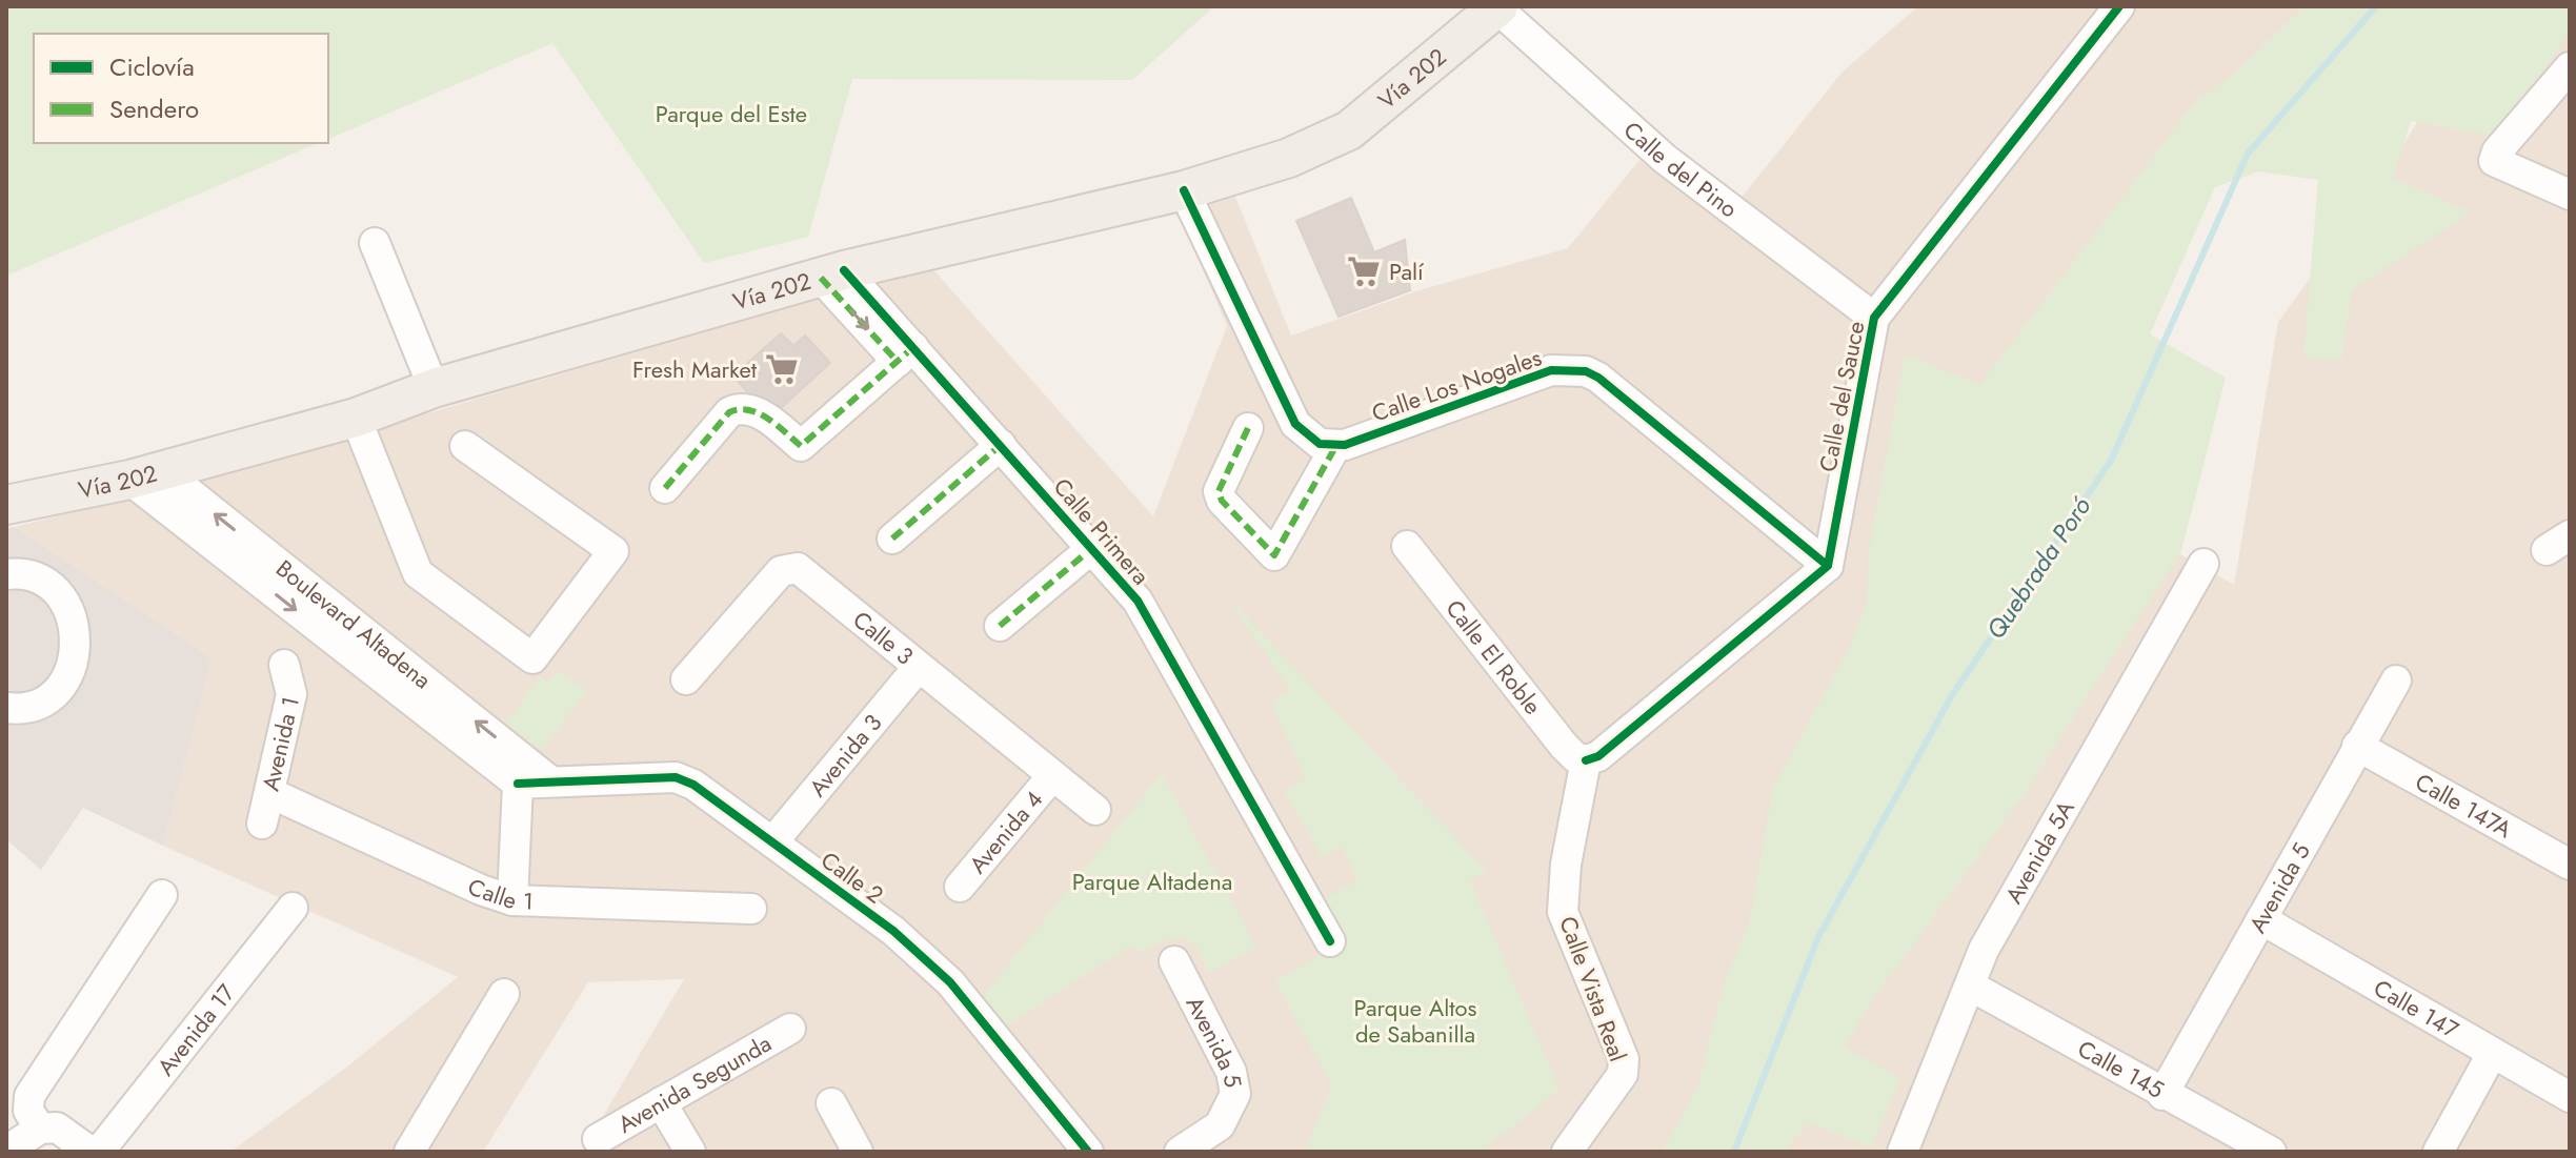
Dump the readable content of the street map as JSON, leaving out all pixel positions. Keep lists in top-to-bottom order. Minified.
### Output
{"streets":{"main road":["Vía 202"],"street":["Calle del Pino","Calle Los Nogales","Calle del Sauce","Calle Primera","Boulevard Altadena","Calle 3","Calle El Roble","Avenida 1","Avenida 3","Calle 147A","Avenida 4","Avenida 5A","Calle 2","Avenida 5","Calle 1","Calle Vista Real","Calle 147","Avenida 17","Calle 145","Avenida Segunda"]},"crossings":[["Vía 202","Calle del Pino"],["Vía 202","Calle Primera"],["Vía 202","Boulevard Altadena"],["Calle del Pino","Calle del Sauce"],["Calle Los Nogales","Calle del Sauce"],["Boulevard Altadena","Calle 2"],["Calle 3","Avenida 3"],["Calle 3","Avenida 4"],["Calle El Roble","Calle Vista Real"],["Avenida 1","Calle 1"],["Avenida 3","Calle 2"],["Calle 147A","Avenida 5"],["Avenida 5A","Calle 145"],["Avenida 5","Calle 147"],["Avenida 5","Calle 145"]],"water":["Quebrada Poró"],"parks":["Parque del Este","Parque Altadena","Parque Altos de Sabanilla"],"places":{"supermarket":["Palí","Fresh Market"]},"legend":["Ciclovía","Sendero"]}
